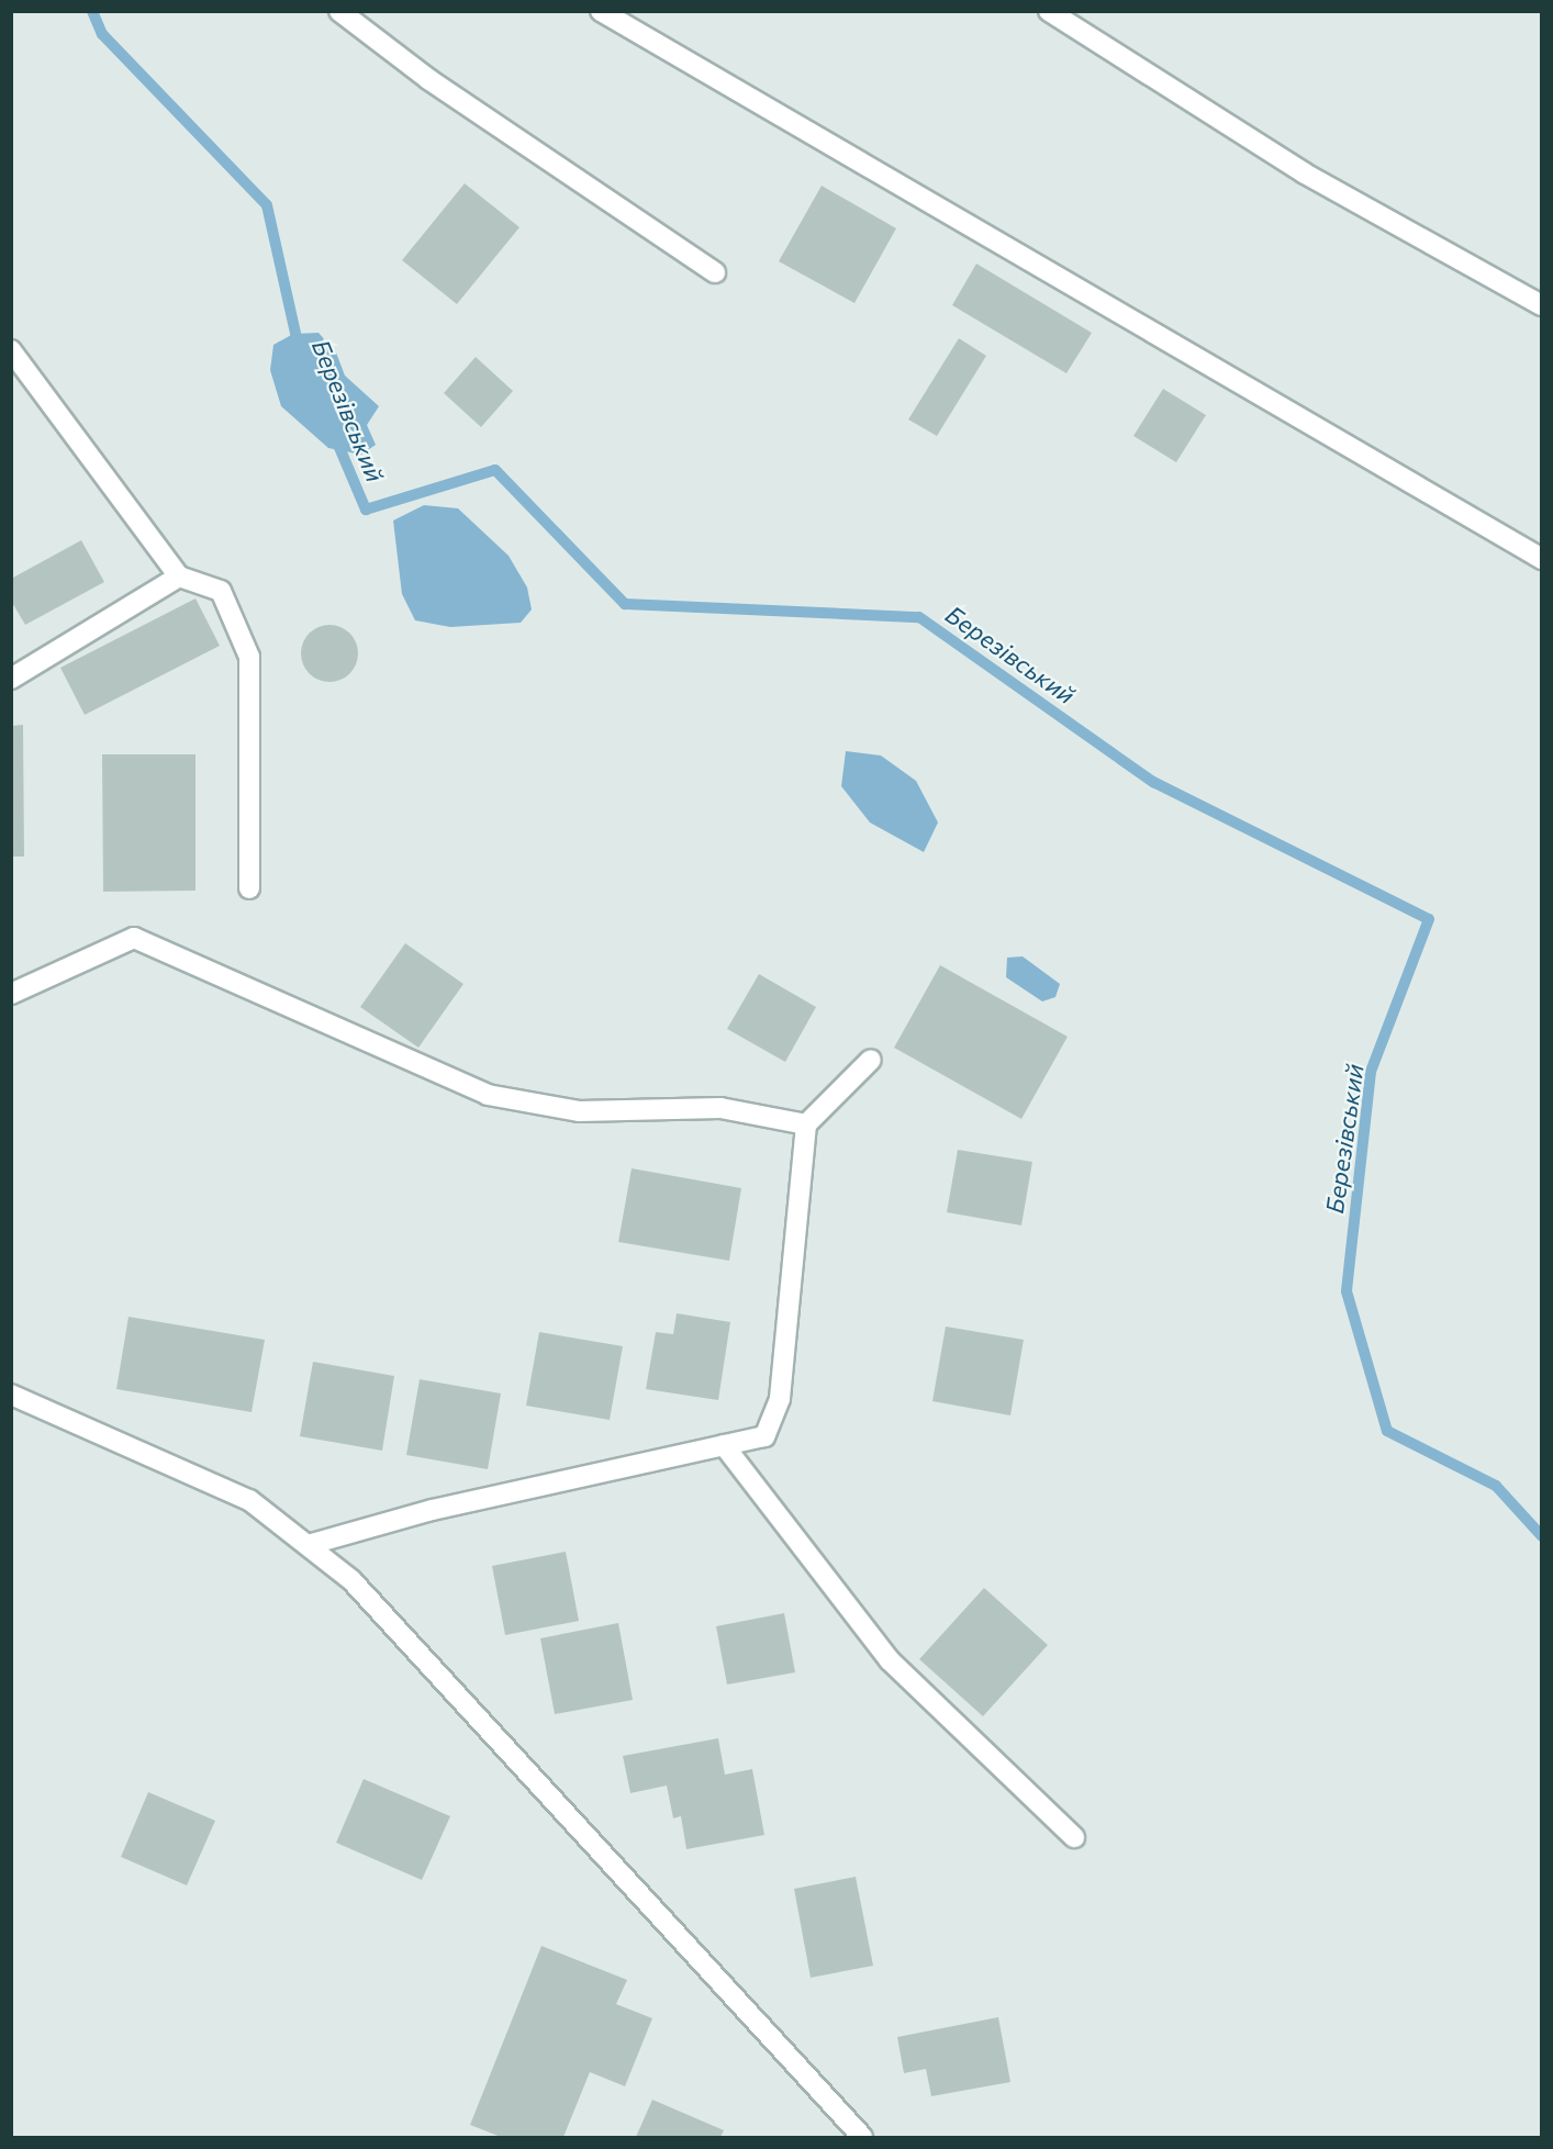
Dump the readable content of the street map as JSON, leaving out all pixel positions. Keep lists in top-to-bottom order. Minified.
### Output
{"water":["Березівський"]}
